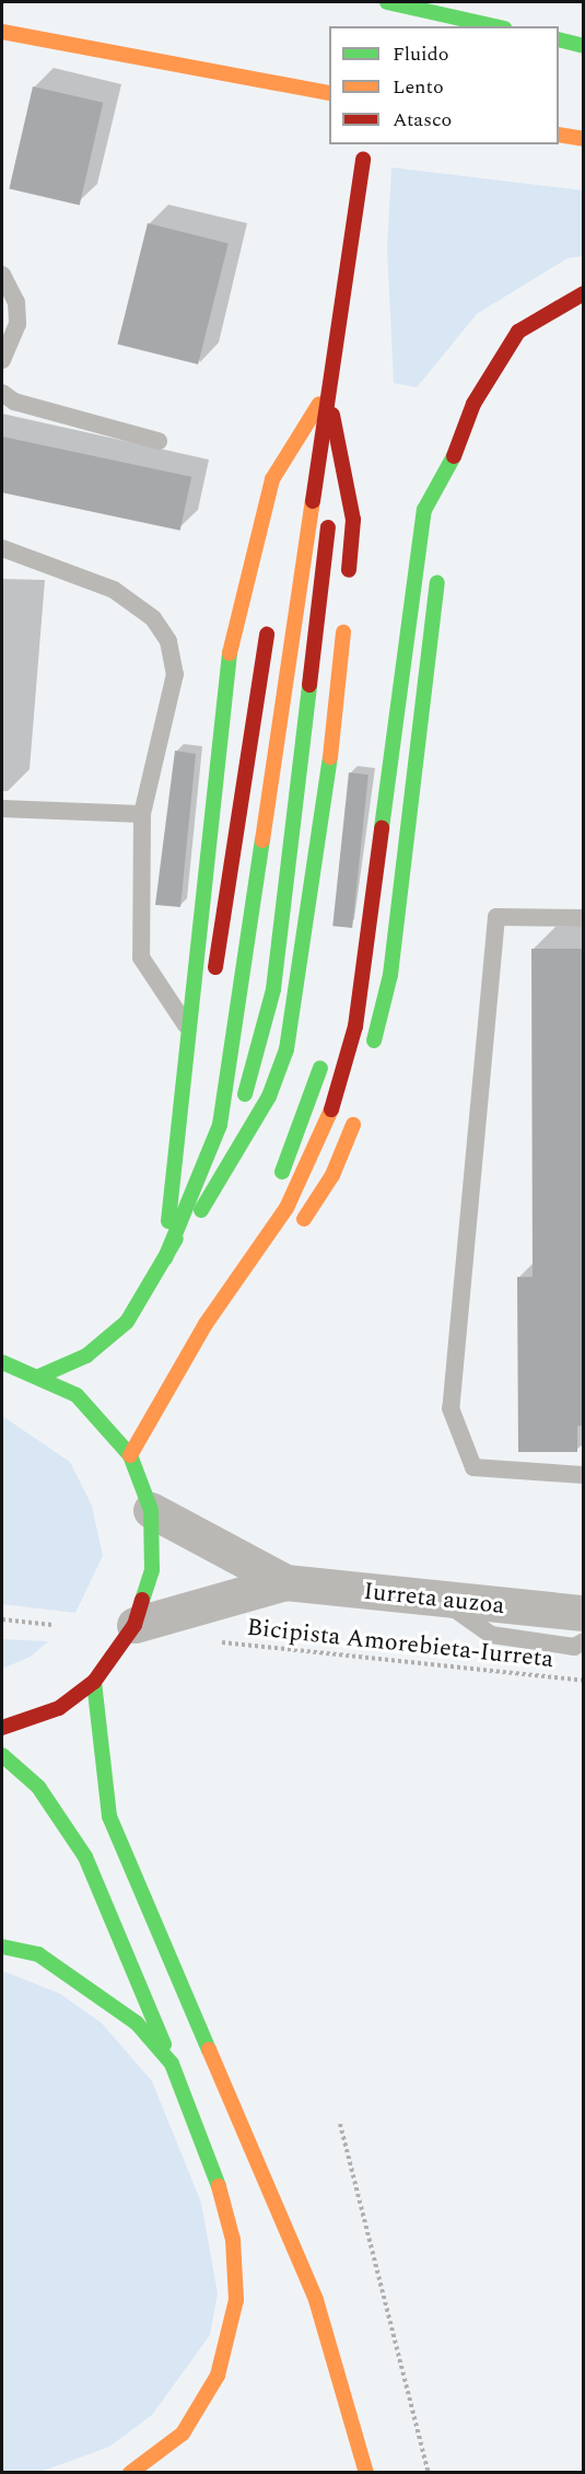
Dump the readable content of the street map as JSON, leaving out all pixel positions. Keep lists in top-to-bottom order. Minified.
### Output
{"streets":{"street":["Iurreta auzoa"],"path":["Bicipista Amorebieta-Iurreta"]},"legend":["Fluido","Lento","Atasco"]}
